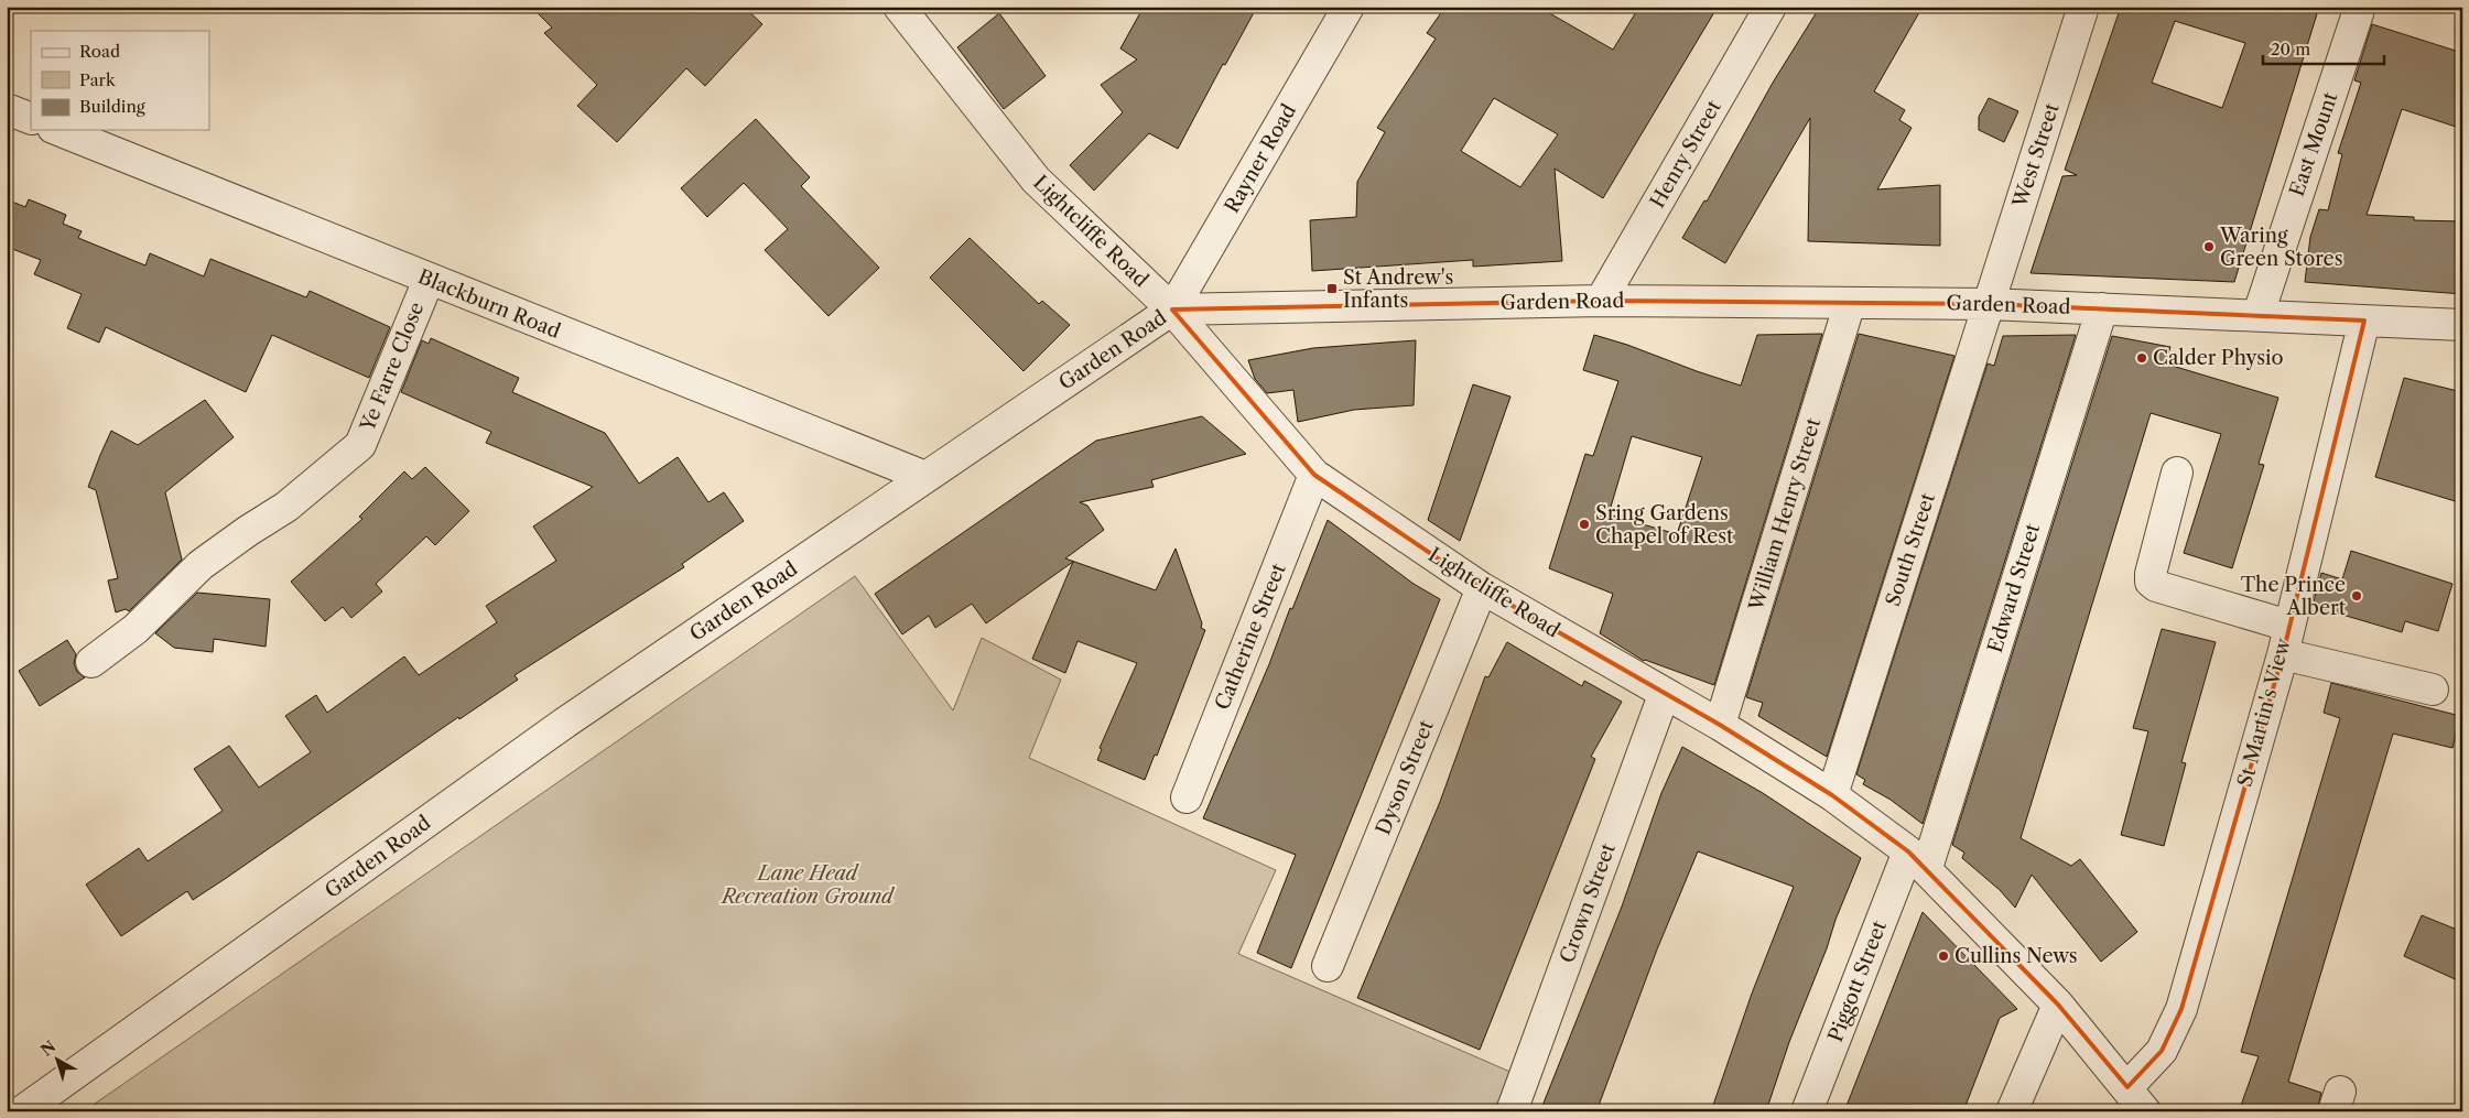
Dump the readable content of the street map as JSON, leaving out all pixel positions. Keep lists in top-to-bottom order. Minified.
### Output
{"streets":{"street":["East Mount","Henry Street","West Street","Rayner Road","Lightcliffe Road","Garden Road","Blackburn Road","Ye Farre Close","William Henry Street","South Street","Edward Street","Catherine Street","St Martin's View","Dyson Street","Crown Street","Piggott Street"]},"crossings":[["East Mount","Garden Road"],["Henry Street","Garden Road"],["West Street","Garden Road"],["West Street","South Street"],["Rayner Road","Lightcliffe Road"],["Rayner Road","Garden Road"],["Lightcliffe Road","Garden Road"],["Lightcliffe Road","William Henry Street"],["Lightcliffe Road","South Street"],["Lightcliffe Road","Edward Street"],["Lightcliffe Road","Catherine Street"],["Lightcliffe Road","St Martin's View"],["Lightcliffe Road","Dyson Street"],["Lightcliffe Road","Crown Street"],["Lightcliffe Road","Piggott Street"],["Garden Road","Blackburn Road"],["Garden Road","William Henry Street"],["Garden Road","South Street"],["Garden Road","Edward Street"],["Garden Road","St Martin's View"],["Blackburn Road","Ye Farre Close"],["Edward Street","Piggott Street"]],"parks":["Lane Head Recreation Ground"],"places":{"other":["Waring Green Stores","Calder Physio","Sring Gardens Chapel of Rest","The Prince Albert","Cullins News"],"transit":["St Andrew's Infants"]},"legend":["Road","Park","Building"],"scale_bar":"20 m","north":"top left"}
